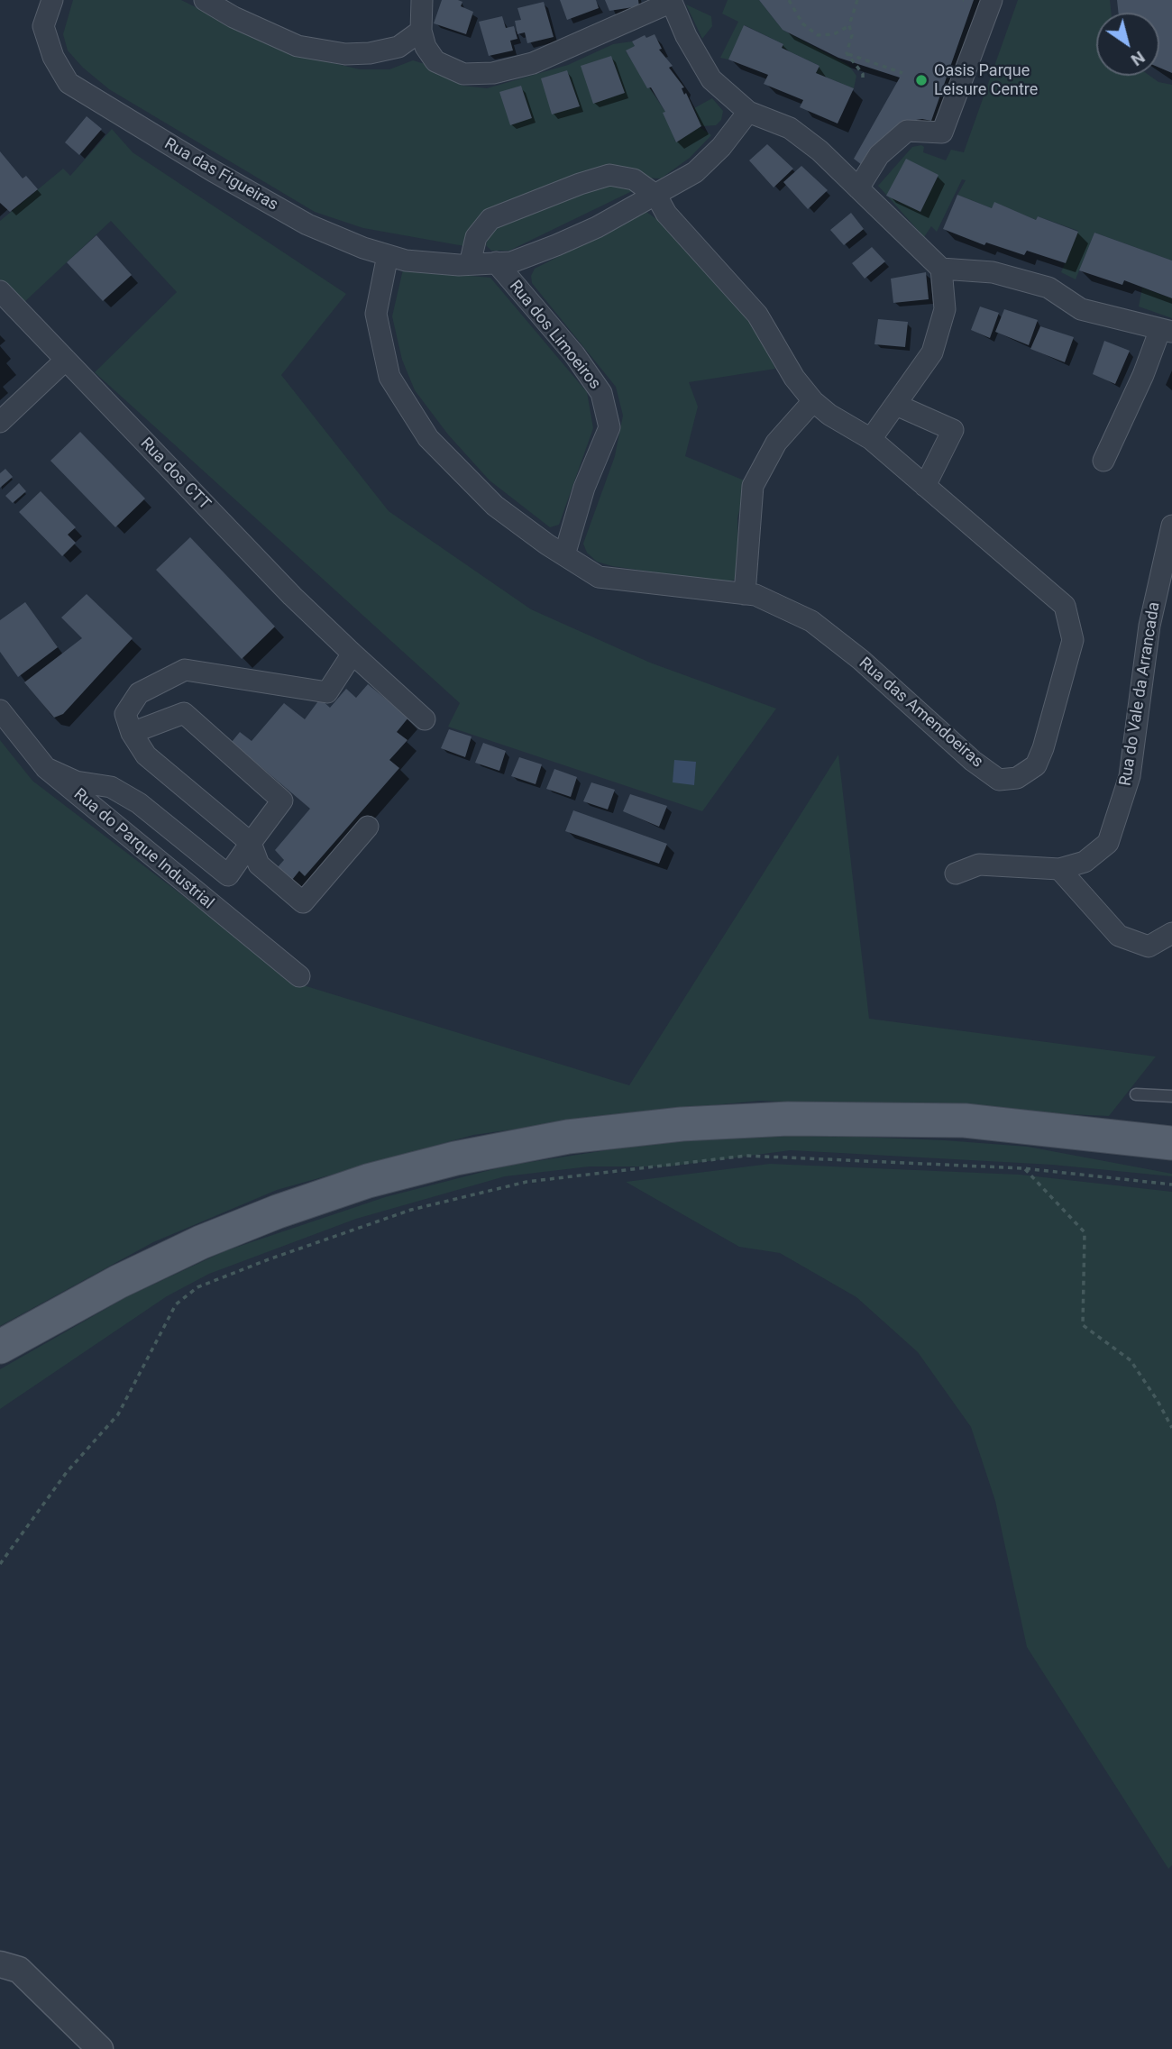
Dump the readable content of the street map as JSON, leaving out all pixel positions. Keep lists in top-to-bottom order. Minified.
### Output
{"streets":{"street":["Rua das Figueiras","Rua dos Limoeiros","Rua dos CTT","Rua do Vale da Arrancada","Rua das Amendoeiras","Rua do Parque Industrial"]},"crossings":[["Rua das Figueiras","Rua dos Limoeiros"],["Rua das Figueiras","Rua das Amendoeiras"],["Rua dos Limoeiros","Rua das Amendoeiras"]],"places":["Oasis Parque Leisure Centre"],"north":"bottom right"}
